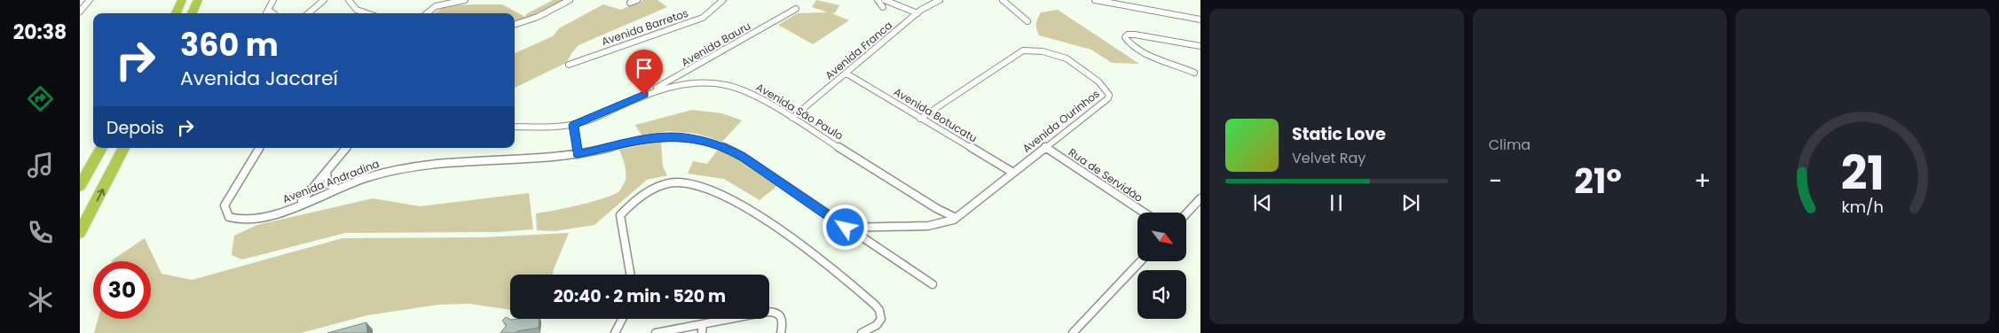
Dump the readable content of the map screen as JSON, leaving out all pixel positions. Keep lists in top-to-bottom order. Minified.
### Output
{"streets":{"street":["Avenida Barretos","Avenida Bauru","Avenida Franca","Avenida São Paulo","Avenida Botucatu","Avenida Ourinhos","Rua de Servidão","Avenida Andradina"]},"crossings":[["Avenida Bauru","Avenida São Paulo"],["Avenida Franca","Avenida São Paulo"],["Avenida Franca","Avenida Botucatu"],["Avenida São Paulo","Avenida Ourinhos"],["Avenida Botucatu","Avenida Ourinhos"],["Avenida Ourinhos","Rua de Servidão"],["Avenida Ourinhos","Avenida Andradina"]],"north":"bottom right","page":{"tabs":"20:38","tile":"Clima","turn":["360 m","Avenida Jacareí"],"then":"Depois","song":["Static Love","Velvet Ray"],"heat":["−","21°","+"],"limit":"30","trip":"20:40 · 2 min · 520 m","gauge":["21","km/h"]}}
